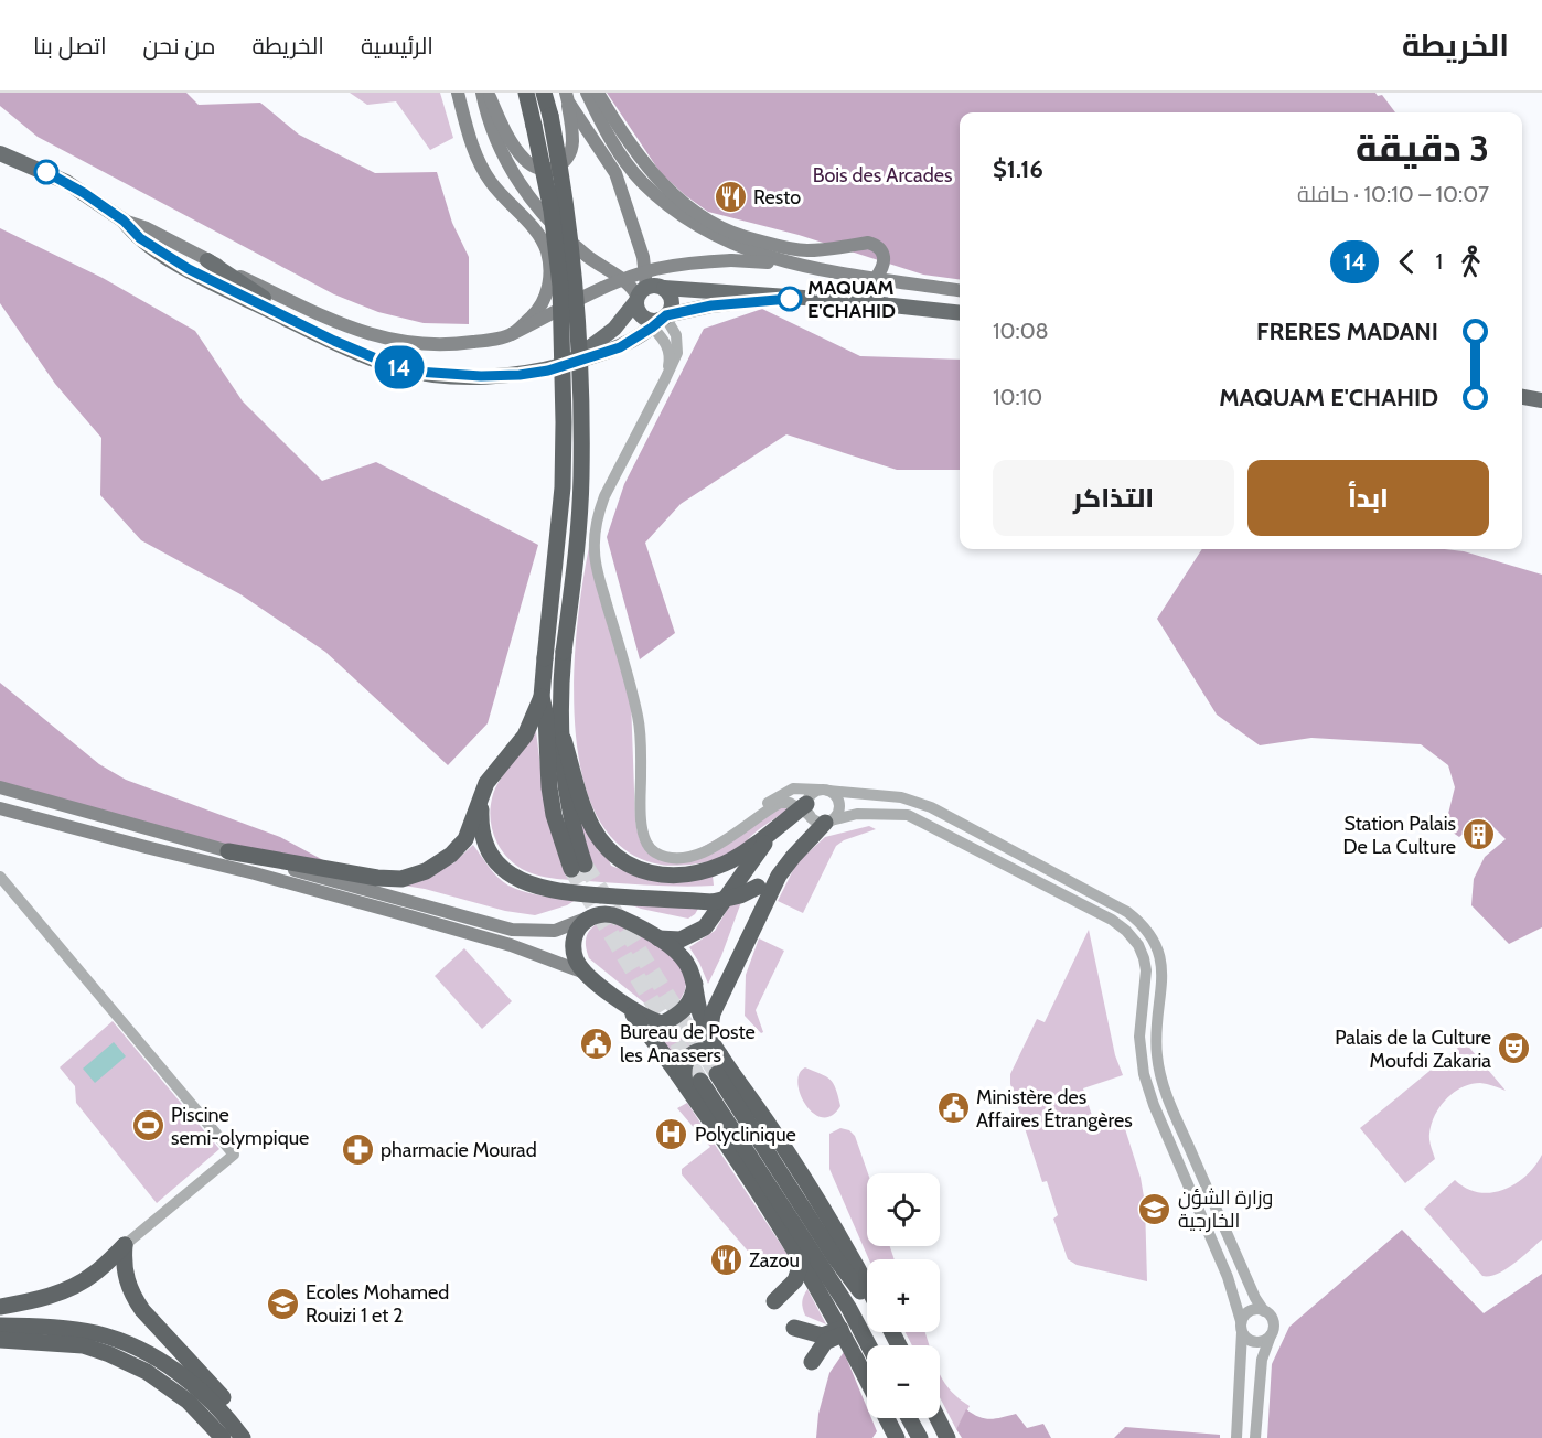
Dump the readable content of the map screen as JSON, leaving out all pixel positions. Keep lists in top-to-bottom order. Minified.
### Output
{"parks":["Bois des Arcades"],"places":{"restaurant":["Resto","Zazou"],"other":["MAQUAM E'CHAHID"],"building":["Station Palais De La Culture"],"public building":["Bureau de Poste les Anassers","Ministère des Affaires Étrangères"],"theatre":["Palais de la Culture Moufdi Zakaria"],"sports":["Piscine semi-olympique"],"hospital":["Polyclinique"],"pharmacy":["pharmacie Mourad"],"school or university":["وزارة الشؤن الخارجية","Ecoles Mohamed Rouizi 1 et 2"]},"lines":["bus line 14"],"page":{"header":"الخريطة","nav":["الرئيسية","الخريطة","من نحن","اتصل بنا"],"on_map":"14","heading":["3 دقيقة","10:07 – 10:10 · حافلة","$1.16"],"legs":["1","14"],"list":[{"name":"FRERES MADANI","value":"10:08"},{"name":"MAQUAM E'CHAHID","value":"10:10"}],"buttons":["ابدأ","التذاكر"],"map_buttons":["+","−"]}}
